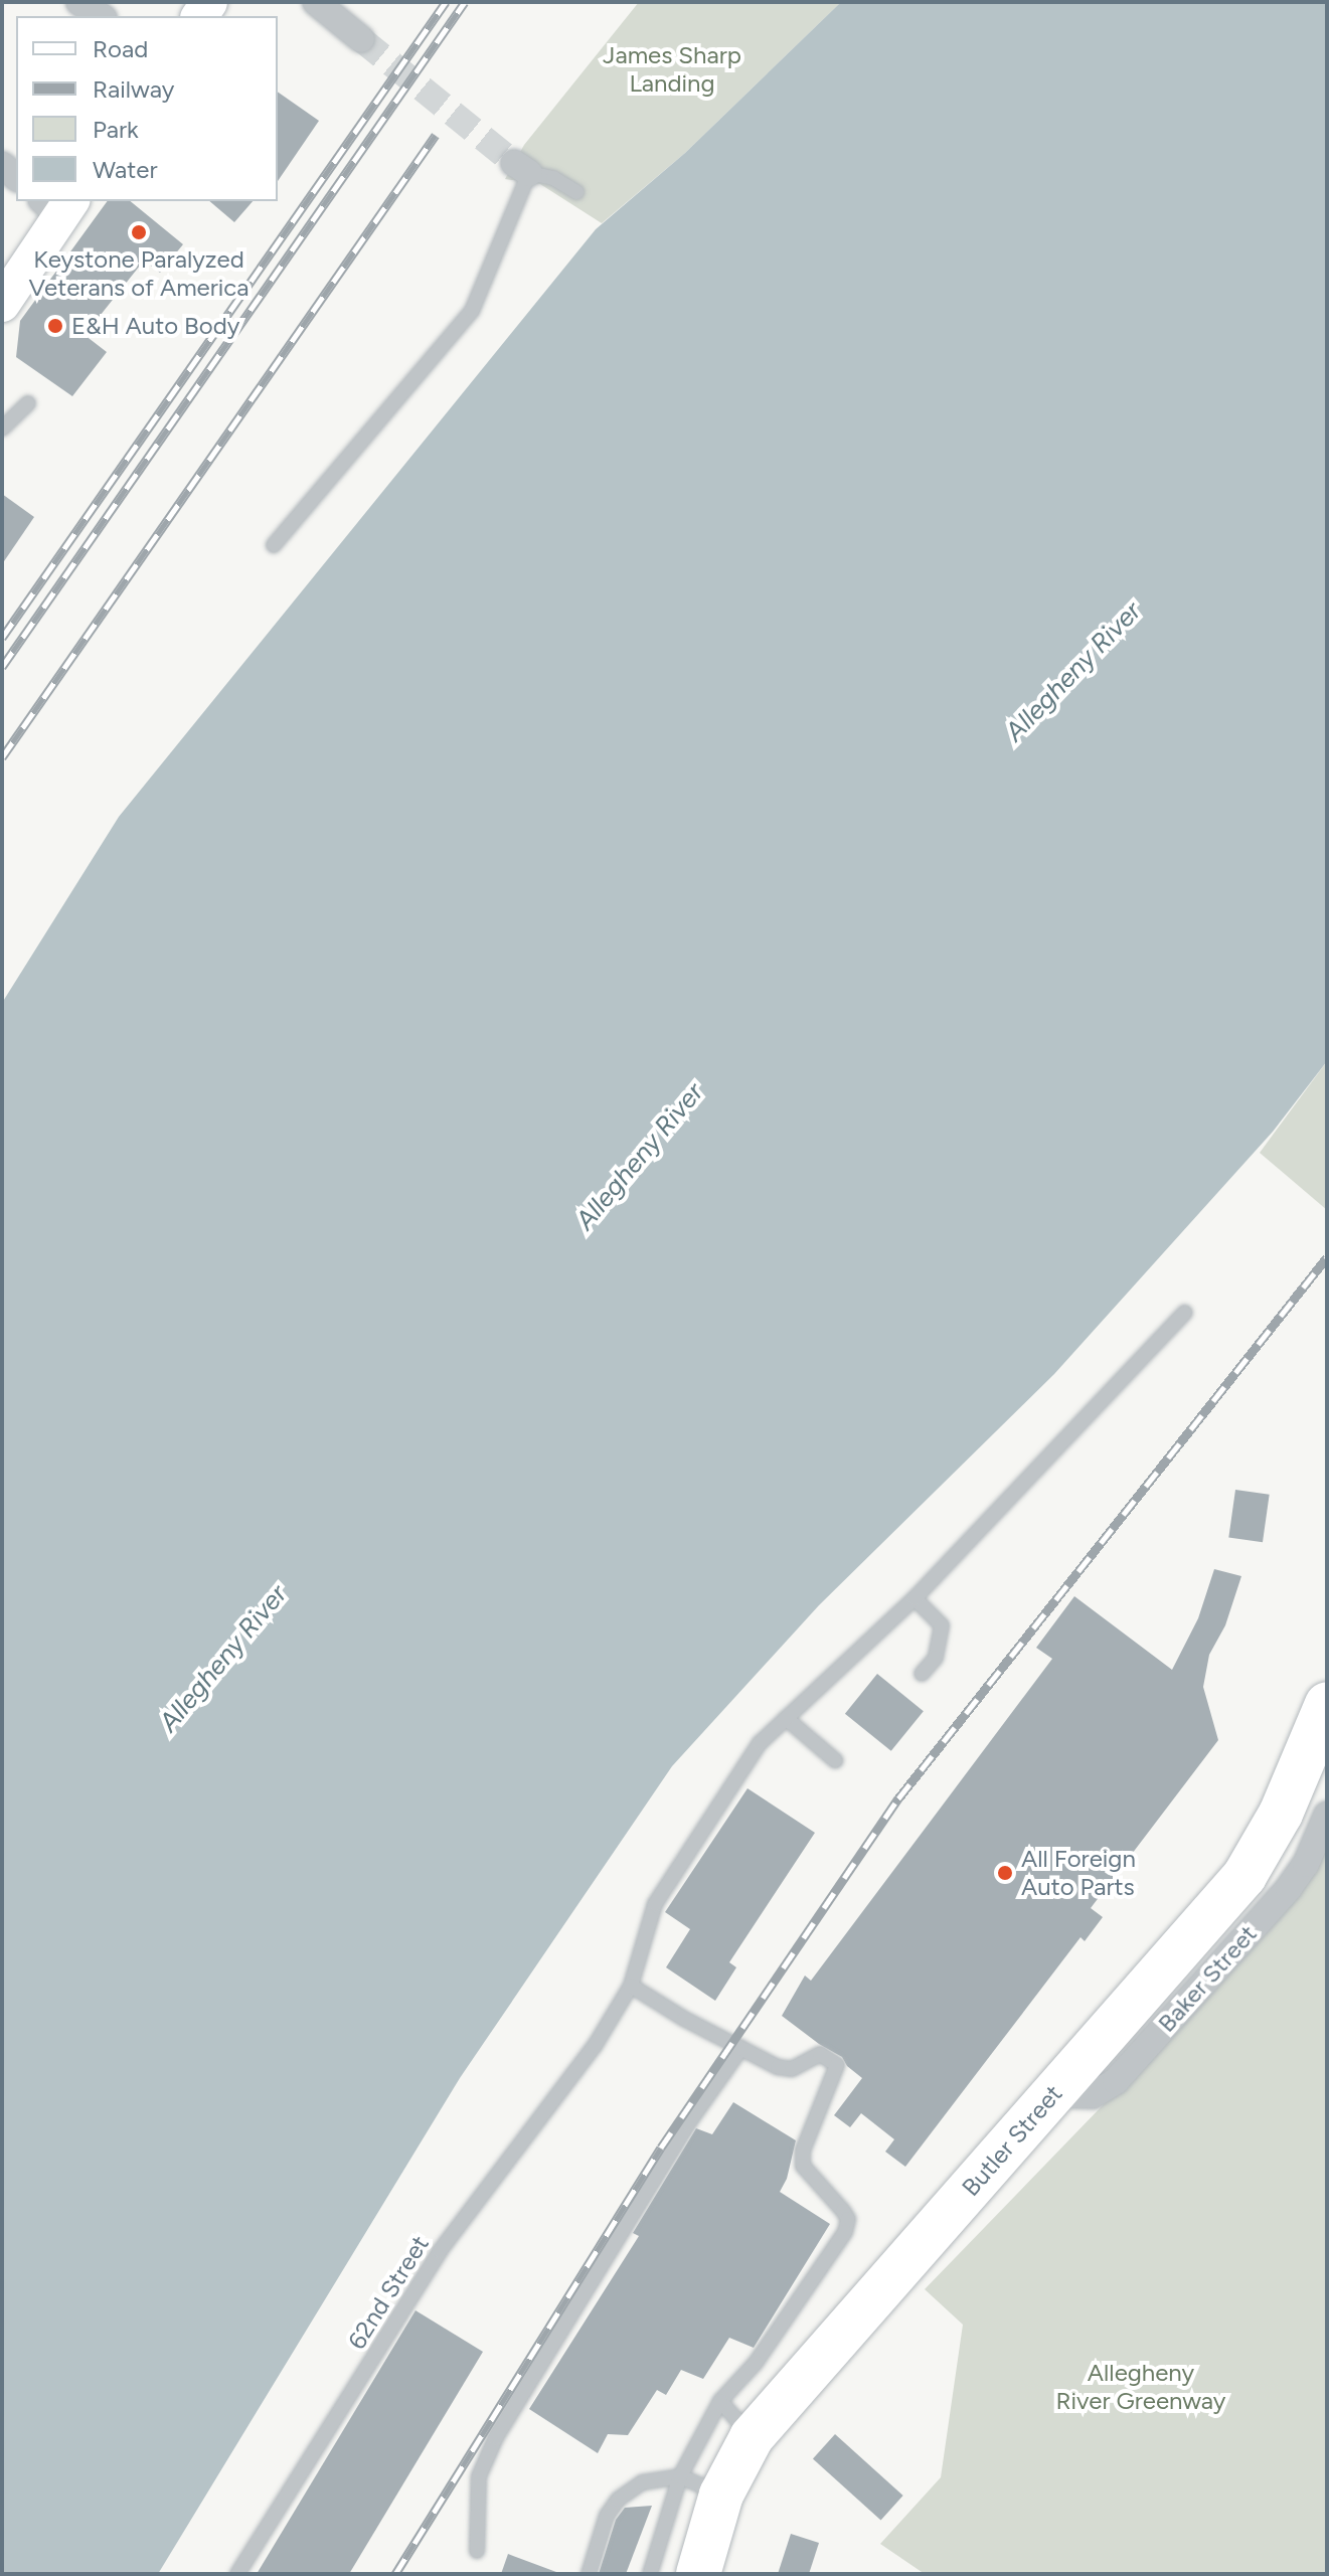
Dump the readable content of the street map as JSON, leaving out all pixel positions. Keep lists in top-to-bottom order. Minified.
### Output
{"streets":{"highway":["Butler Street"],"street":["Baker Street"],"lane":["62nd Street"]},"crossings":[["Baker Street","Butler Street"]],"water":["Allegheny River"],"parks":["James Sharp Landing","Allegheny River Greenway"],"places":["Keystone Paralyzed Veterans of America","E&H Auto Body","All Foreign Auto Parts"],"legend":["Road","Railway","Park","Water"]}
